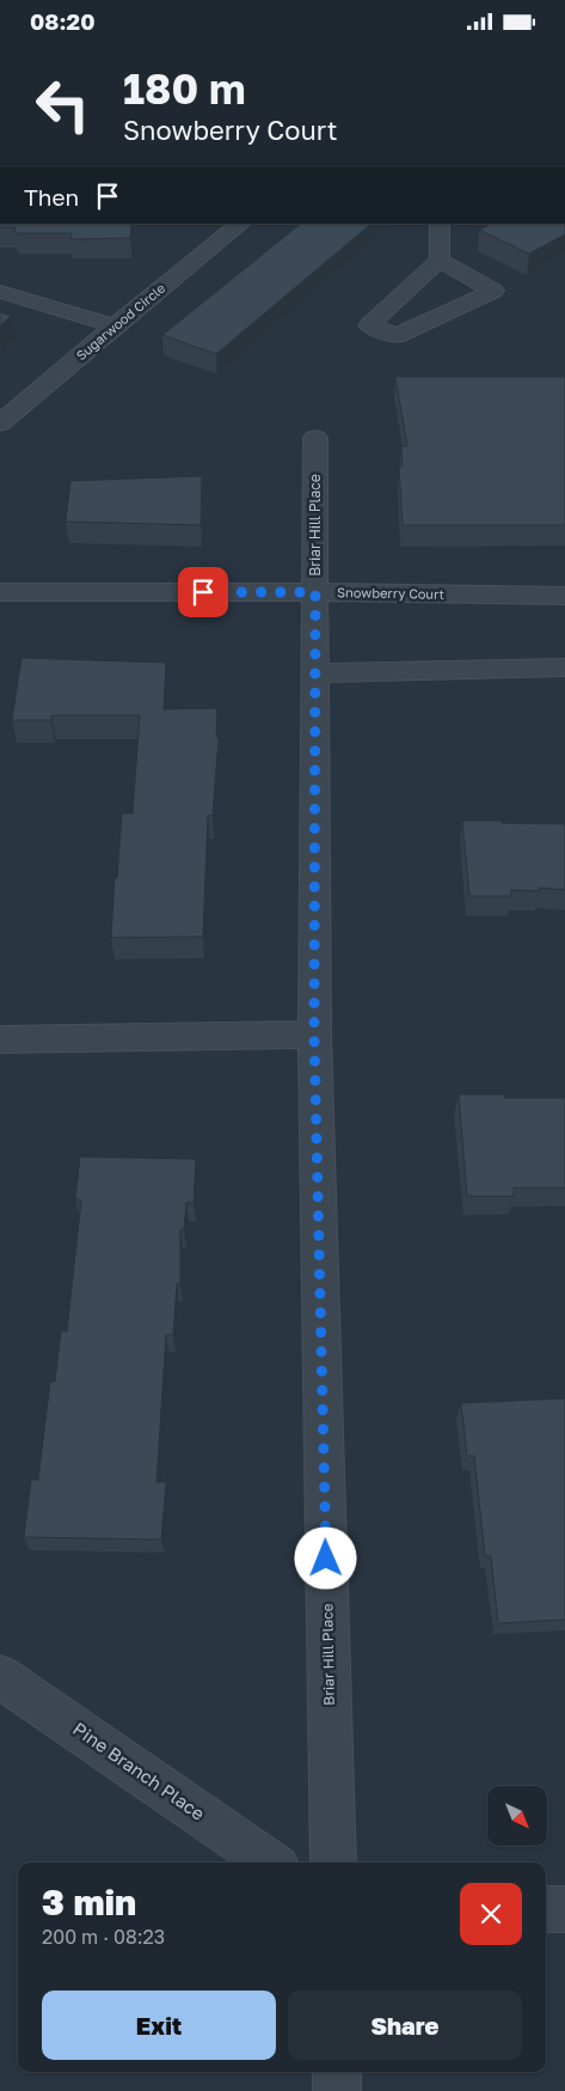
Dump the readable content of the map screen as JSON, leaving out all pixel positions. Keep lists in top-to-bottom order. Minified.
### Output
{"streets":{"street":["Sugarwood Circle","Briar Hill Place","Snowberry Court","Pine Branch Place"]},"crossings":[["Briar Hill Place","Snowberry Court"]],"north":"bottom right","page":{"status":"08:20","turn":["180 m","Snowberry Court"],"then":"Then","heading":["3 min","200 m · 08:23"],"buttons":["Exit","Share"]}}
